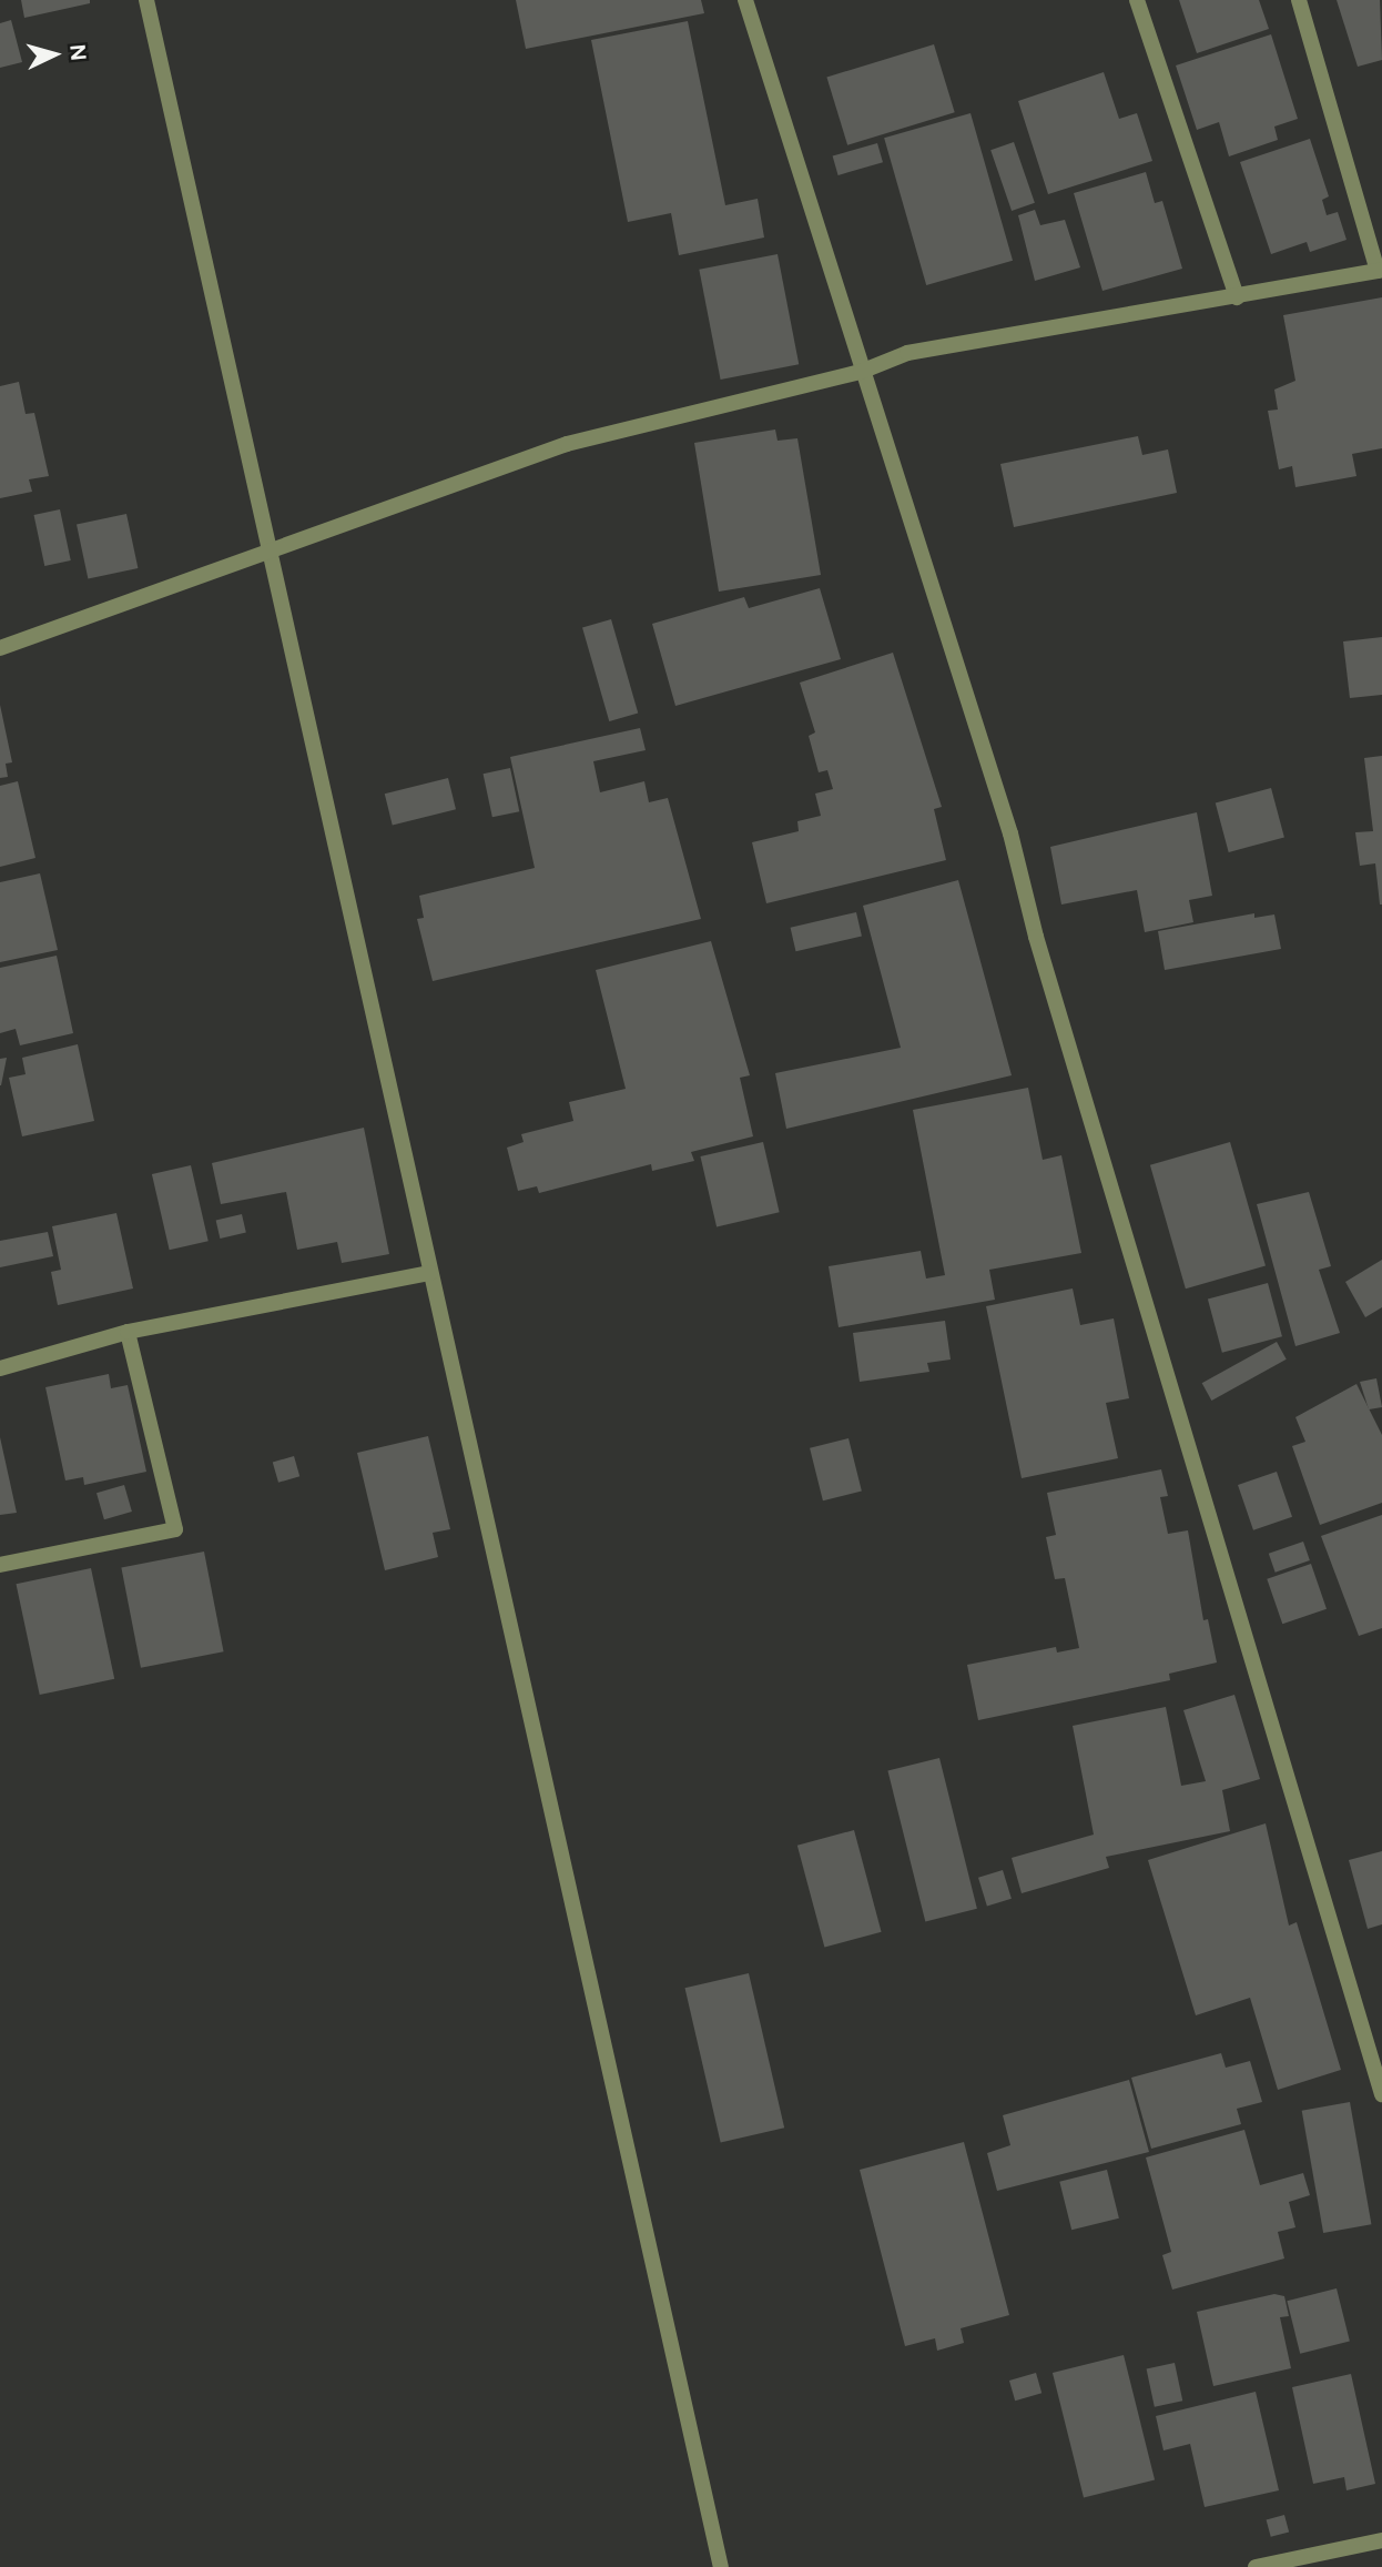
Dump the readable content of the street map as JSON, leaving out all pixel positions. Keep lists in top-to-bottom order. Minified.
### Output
{"north":"right"}
